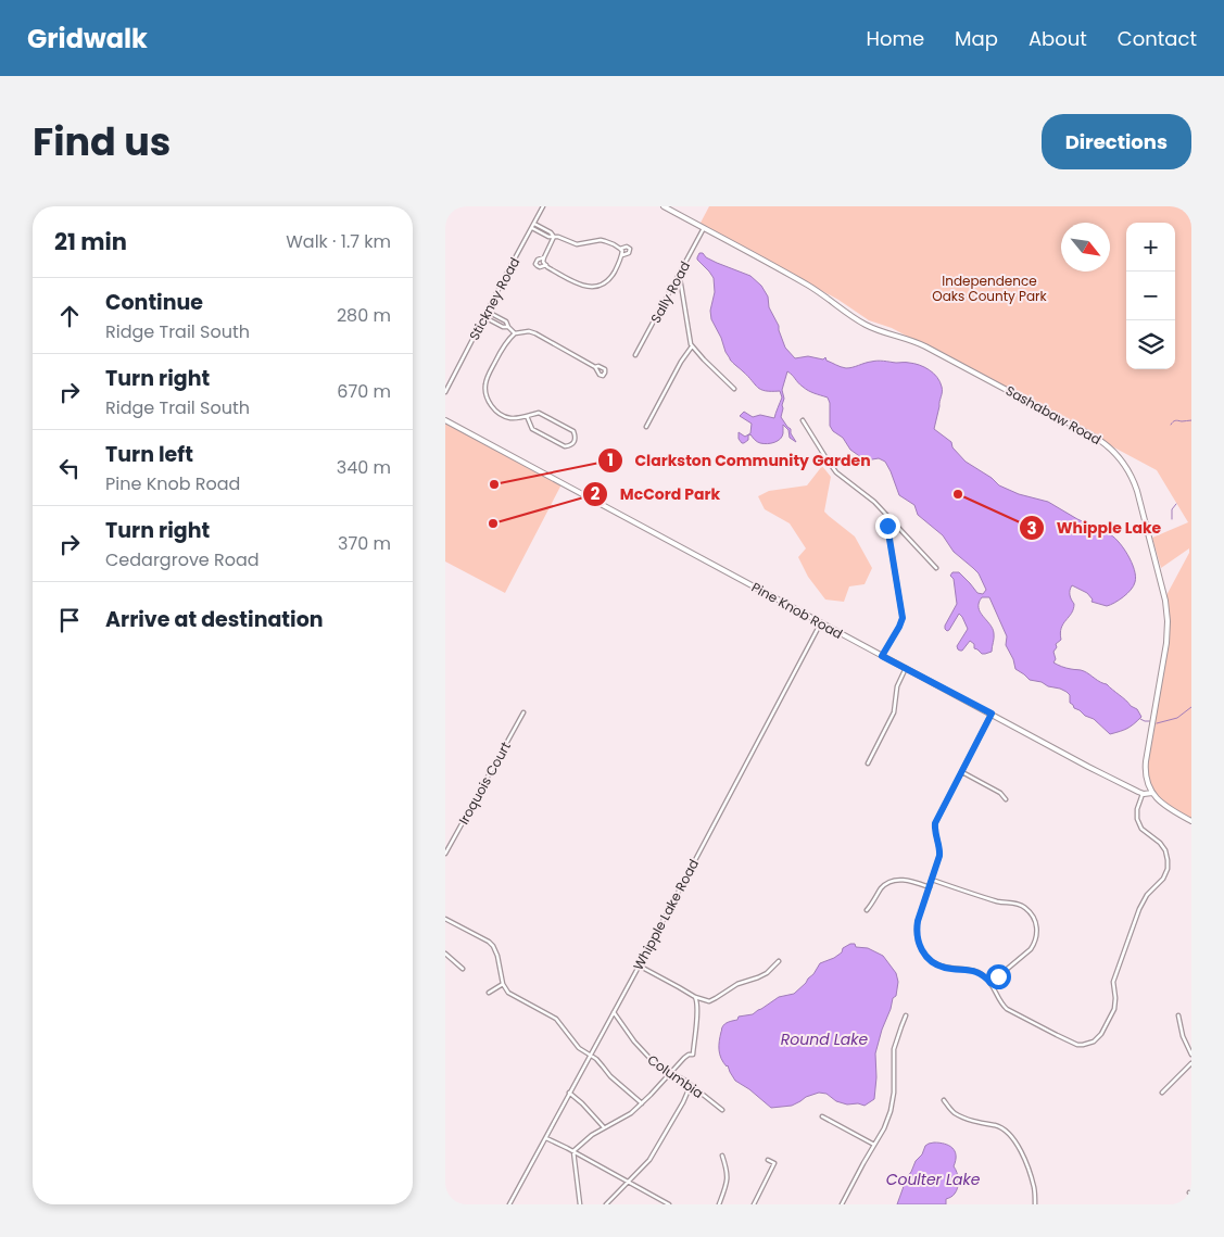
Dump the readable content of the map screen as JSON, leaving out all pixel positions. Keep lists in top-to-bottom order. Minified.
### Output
{"streets":{"main road":["Sashabaw Road","Pine Knob Road"],"street":["Sally Road","Stickney Road","Iroquois Court","Whipple Lake Road","Columbia"]},"crossings":[["Sally Road","Sashabaw Road"],["Pine Knob Road","Whipple Lake Road"],["Whipple Lake Road","Columbia"]],"water":["Round Lake","Coulter Lake"],"parks":["Independence Oaks County Park"],"places":["Clarkston Community Garden","Whipple Lake","McCord Park"],"north":"bottom right","page":{"header":"Gridwalk","nav":["Home","Map","About","Contact"],"title":"Find us","buttons":"Directions","heading":["21 min","Walk · 1.7 km"],"map_buttons":["+","−"],"list":[["Continue","Ridge Trail South","280 m"],["Turn right","Ridge Trail South","670 m"],["Turn left","Pine Knob Road","340 m"],["Turn right","Cedargrove Road","370 m"],"Arrive at destination"]}}
